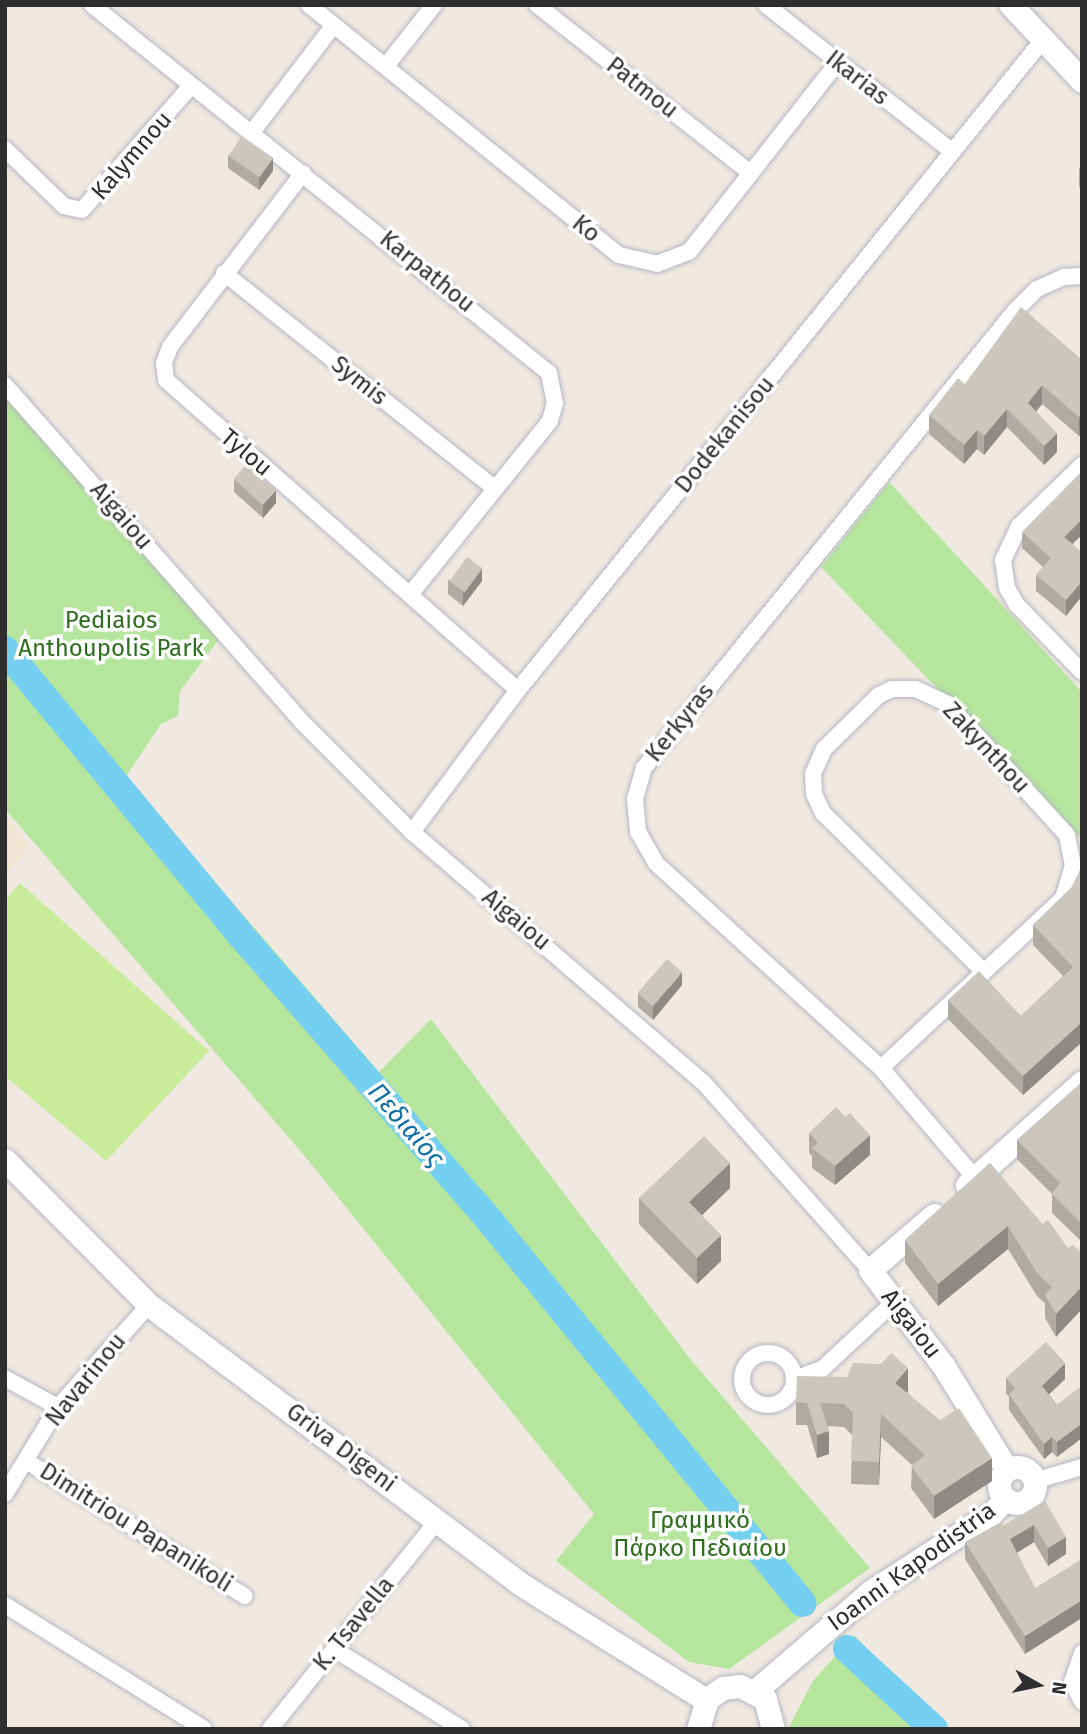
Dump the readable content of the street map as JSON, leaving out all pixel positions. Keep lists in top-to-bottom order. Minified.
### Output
{"streets":{"street":["Ikarias","Patmou","Kalymnou","Ko","Karpathou","Symis","Dodekanisou","Tylou","Aigaiou","Kerkyras","Zakynthou","Navarinou","Griva Digeni","Dimitriou Papanikoli","Ioanni Kapodistria","K. Tsavella"]},"crossings":[["Ikarias","Ko"],["Ikarias","Dodekanisou"],["Patmou","Ko"],["Kalymnou","Karpathou"],["Karpathou","Symis"],["Karpathou","Tylou"],["Symis","Tylou"],["Dodekanisou","Tylou"],["Dodekanisou","Aigaiou"],["Aigaiou","Ioanni Kapodistria"],["Kerkyras","Zakynthou"],["Navarinou","Griva Digeni"],["Navarinou","Dimitriou Papanikoli"],["Griva Digeni","K. Tsavella"]],"water":["Πεδιαίος"],"parks":["Pediaios Anthoupolis Park","Γραμμικό Πάρκο Πεδιαίου"],"north":"right"}
